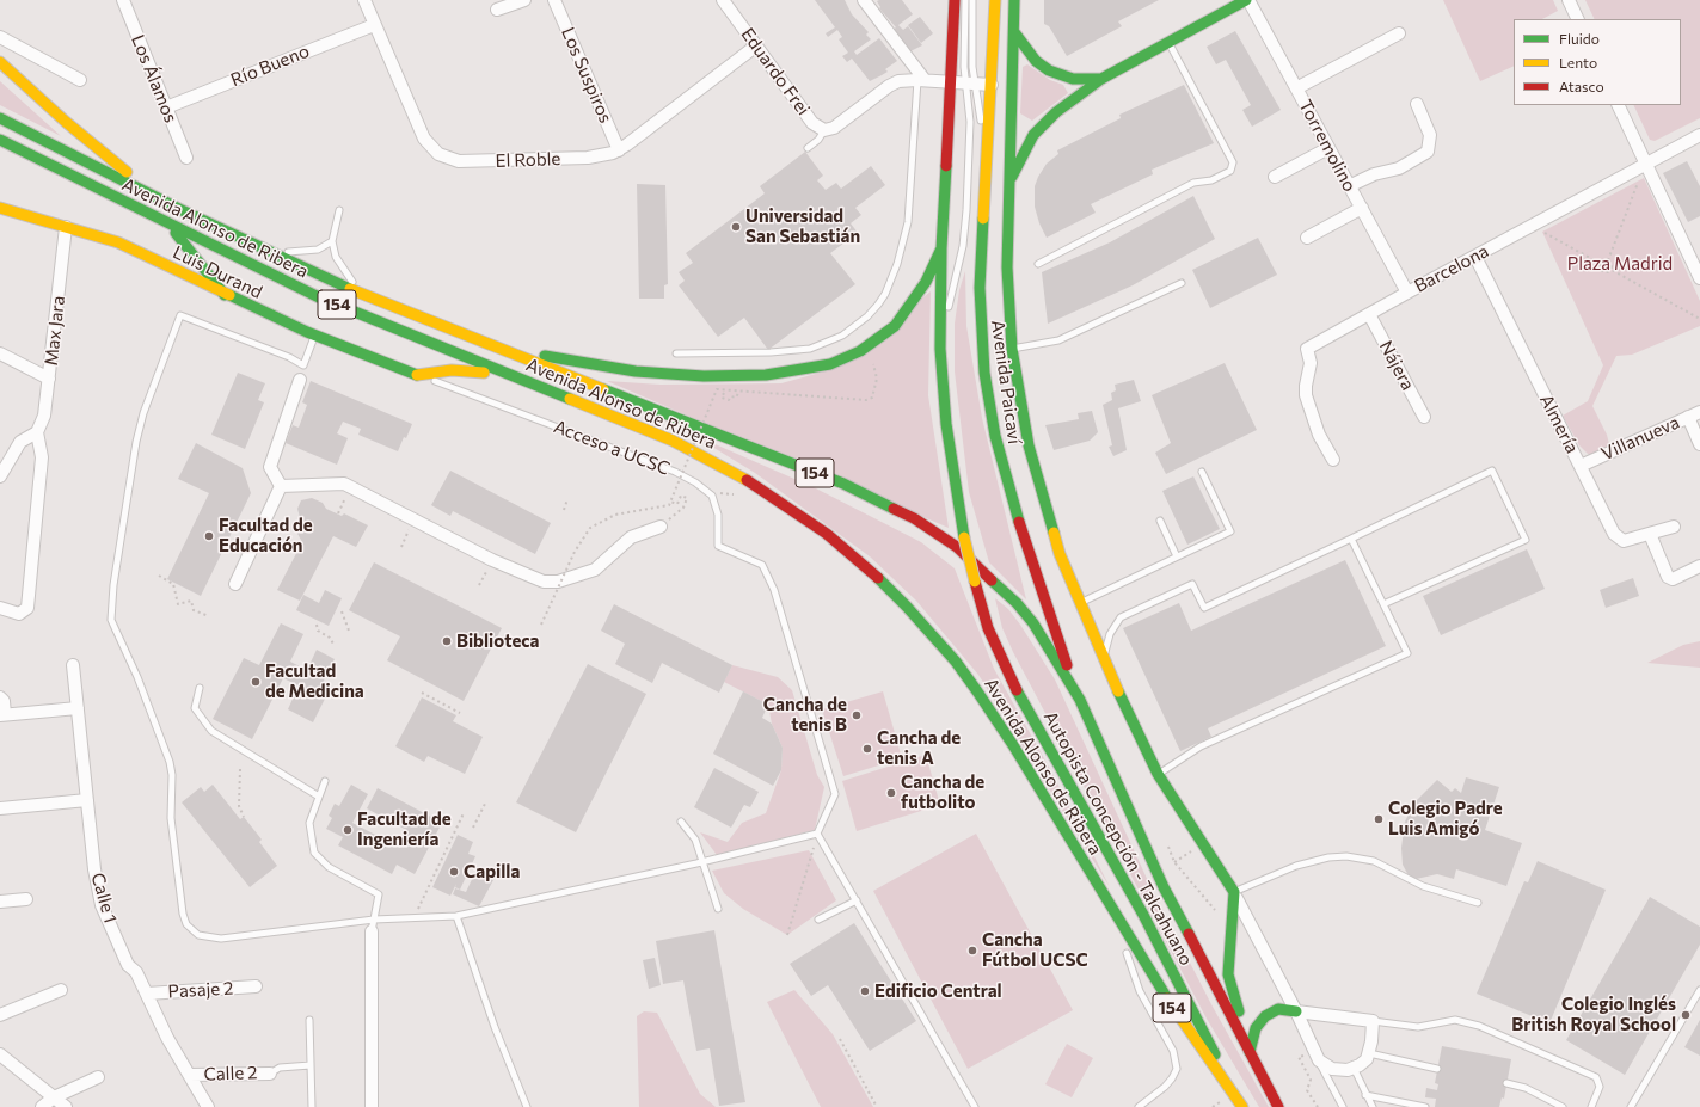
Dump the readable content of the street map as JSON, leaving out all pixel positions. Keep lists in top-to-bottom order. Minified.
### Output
{"streets":{"main road":["Avenida Alonso de Ribera","Luis Durand","154","Avenida Paicaví","Autopista Concepción - Talcahuano"],"street":["Río Bueno","Eduardo Frei","Los Suspiros","Los Álamos","Torremolino","El Roble","Barcelona","Max Jara","Nájera","Almería","Villanueva","Calle 1","Pasaje 2","Calle 2"],"lane":["Acceso a UCSC"]},"crossings":[["Río Bueno","Los Álamos"],["Río Bueno","El Roble"],["Eduardo Frei","El Roble"],["Los Suspiros","El Roble"],["Torremolino","Barcelona"],["Avenida Alonso de Ribera","Avenida Paicaví"],["Avenida Alonso de Ribera","Autopista Concepción - Talcahuano"],["Barcelona","Nájera"],["Barcelona","Almería"],["Luis Durand","Max Jara"],["Luis Durand","Acceso a UCSC"],["Avenida Paicaví","Autopista Concepción - Talcahuano"],["Almería","Villanueva"],["Calle 1","Pasaje 2"],["Calle 1","Calle 2"]],"parks":["Plaza Madrid"],"places":["Universidad San Sebastián","Facultad de Educación","Biblioteca","Facultad de Medicina","Cancha de tenis B","Cancha de tenis A","Cancha de futbolito","Colegio Padre Luis Amigó","Facultad de Ingeniería","Capilla","Cancha Fútbol UCSC","Edificio Central","Colegio Inglés British Royal School"],"legend":["Fluido","Lento","Atasco"]}
